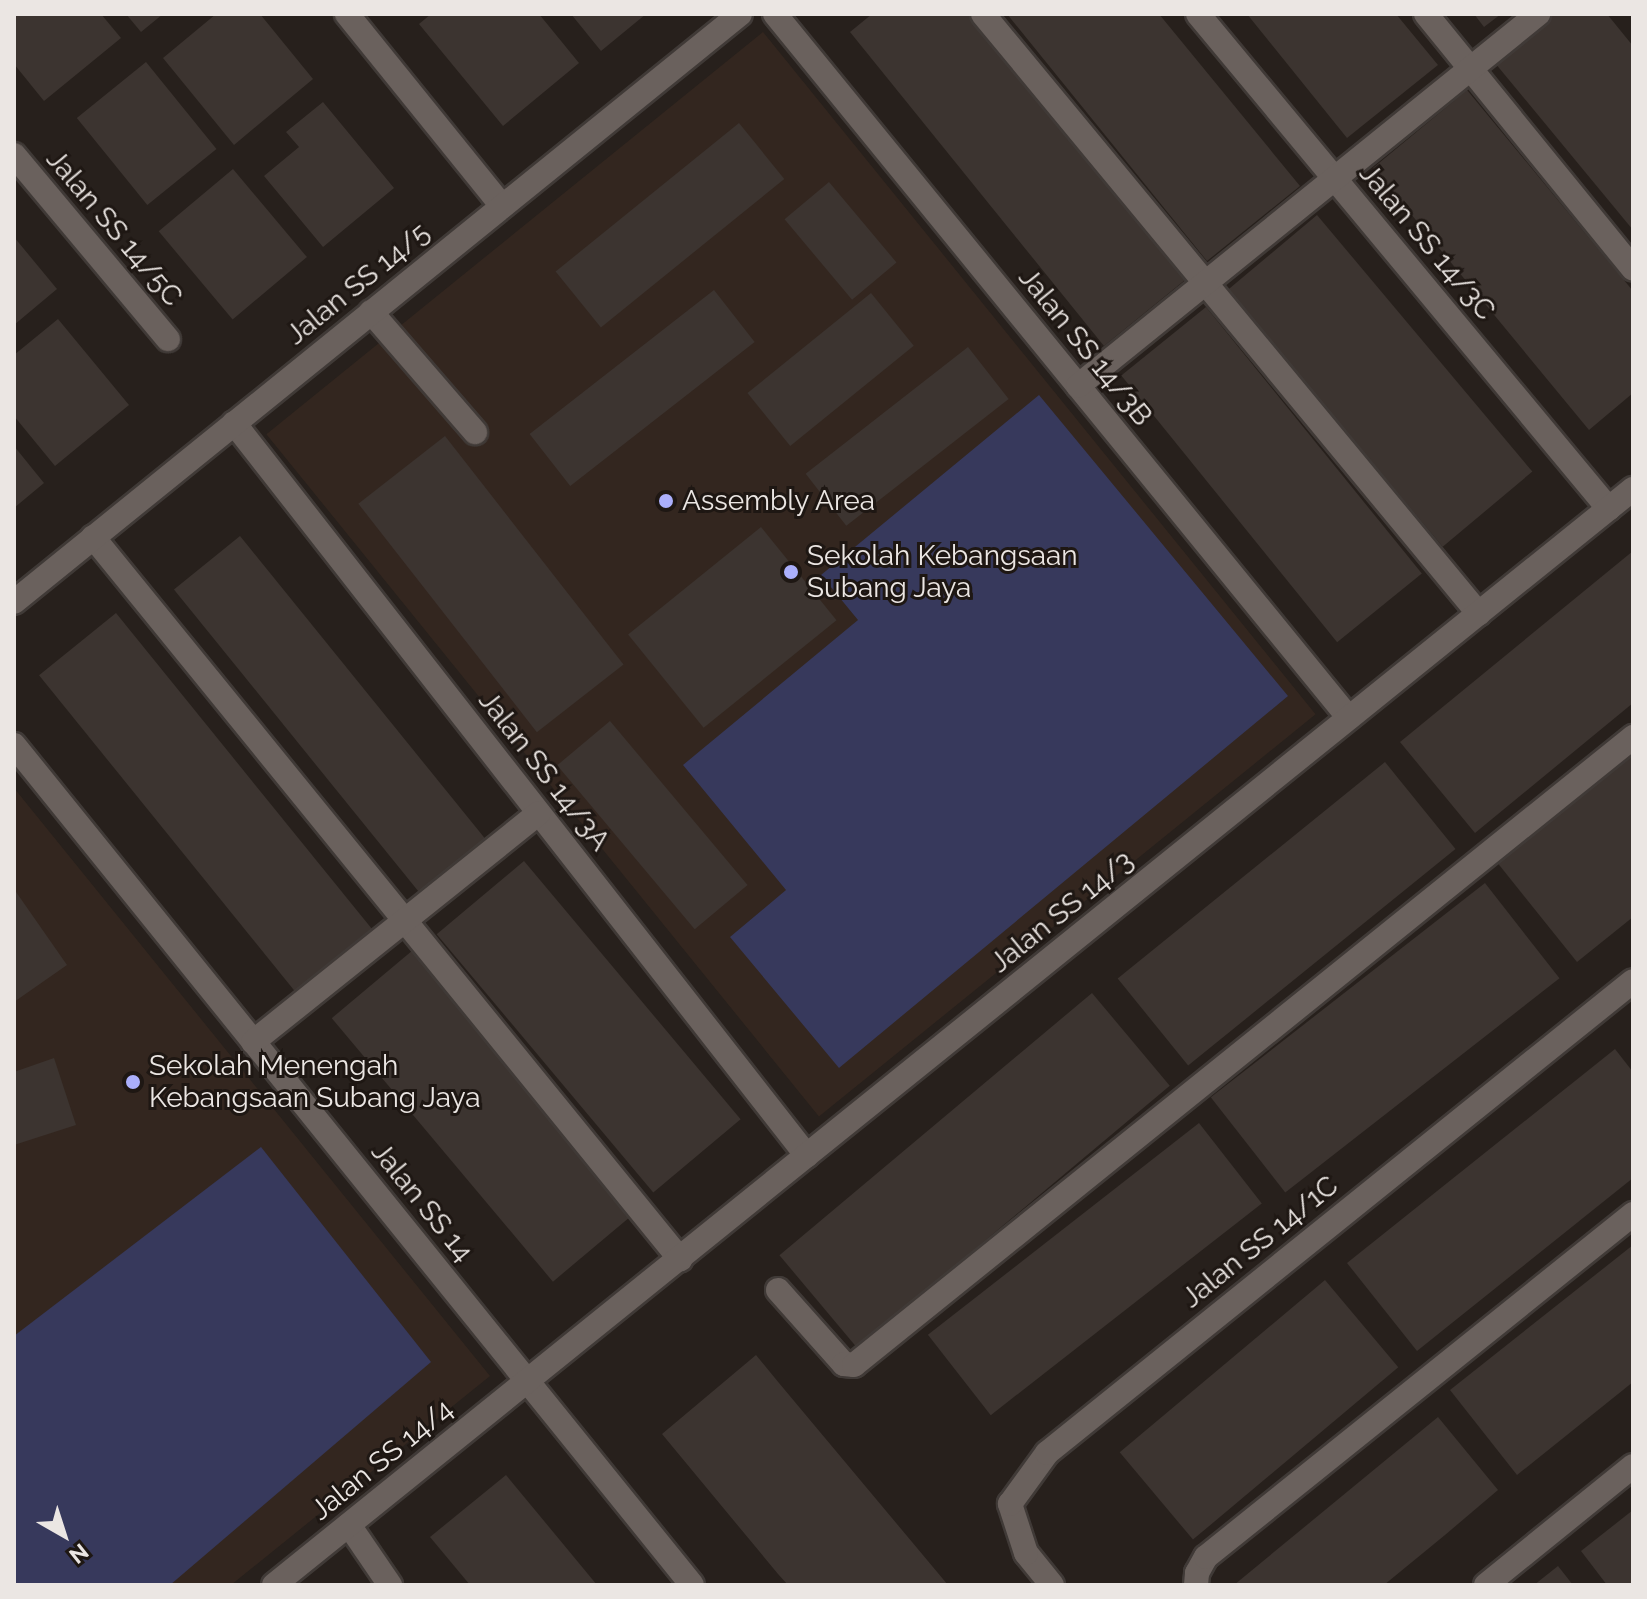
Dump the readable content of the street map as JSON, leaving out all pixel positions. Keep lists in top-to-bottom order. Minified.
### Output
{"streets":{"street":["Jalan SS 14/5C","Jalan SS 14/3C","Jalan SS 14/5","Jalan SS 14/3B","Jalan SS 14/3A","Jalan SS 14/3","Jalan SS 14","Jalan SS 14/1C","Jalan SS 14/4"]},"crossings":[["Jalan SS 14/3C","Jalan SS 14/3"],["Jalan SS 14/5","Jalan SS 14/3A"],["Jalan SS 14/3B","Jalan SS 14/3"],["Jalan SS 14/3A","Jalan SS 14/3"],["Jalan SS 14/3","Jalan SS 14"],["Jalan SS 14/3","Jalan SS 14/4"],["Jalan SS 14","Jalan SS 14/4"]],"places":["Assembly Area","Sekolah Kebangsaan Subang Jaya","Sekolah Menengah Kebangsaan Subang Jaya"],"north":"bottom right"}
